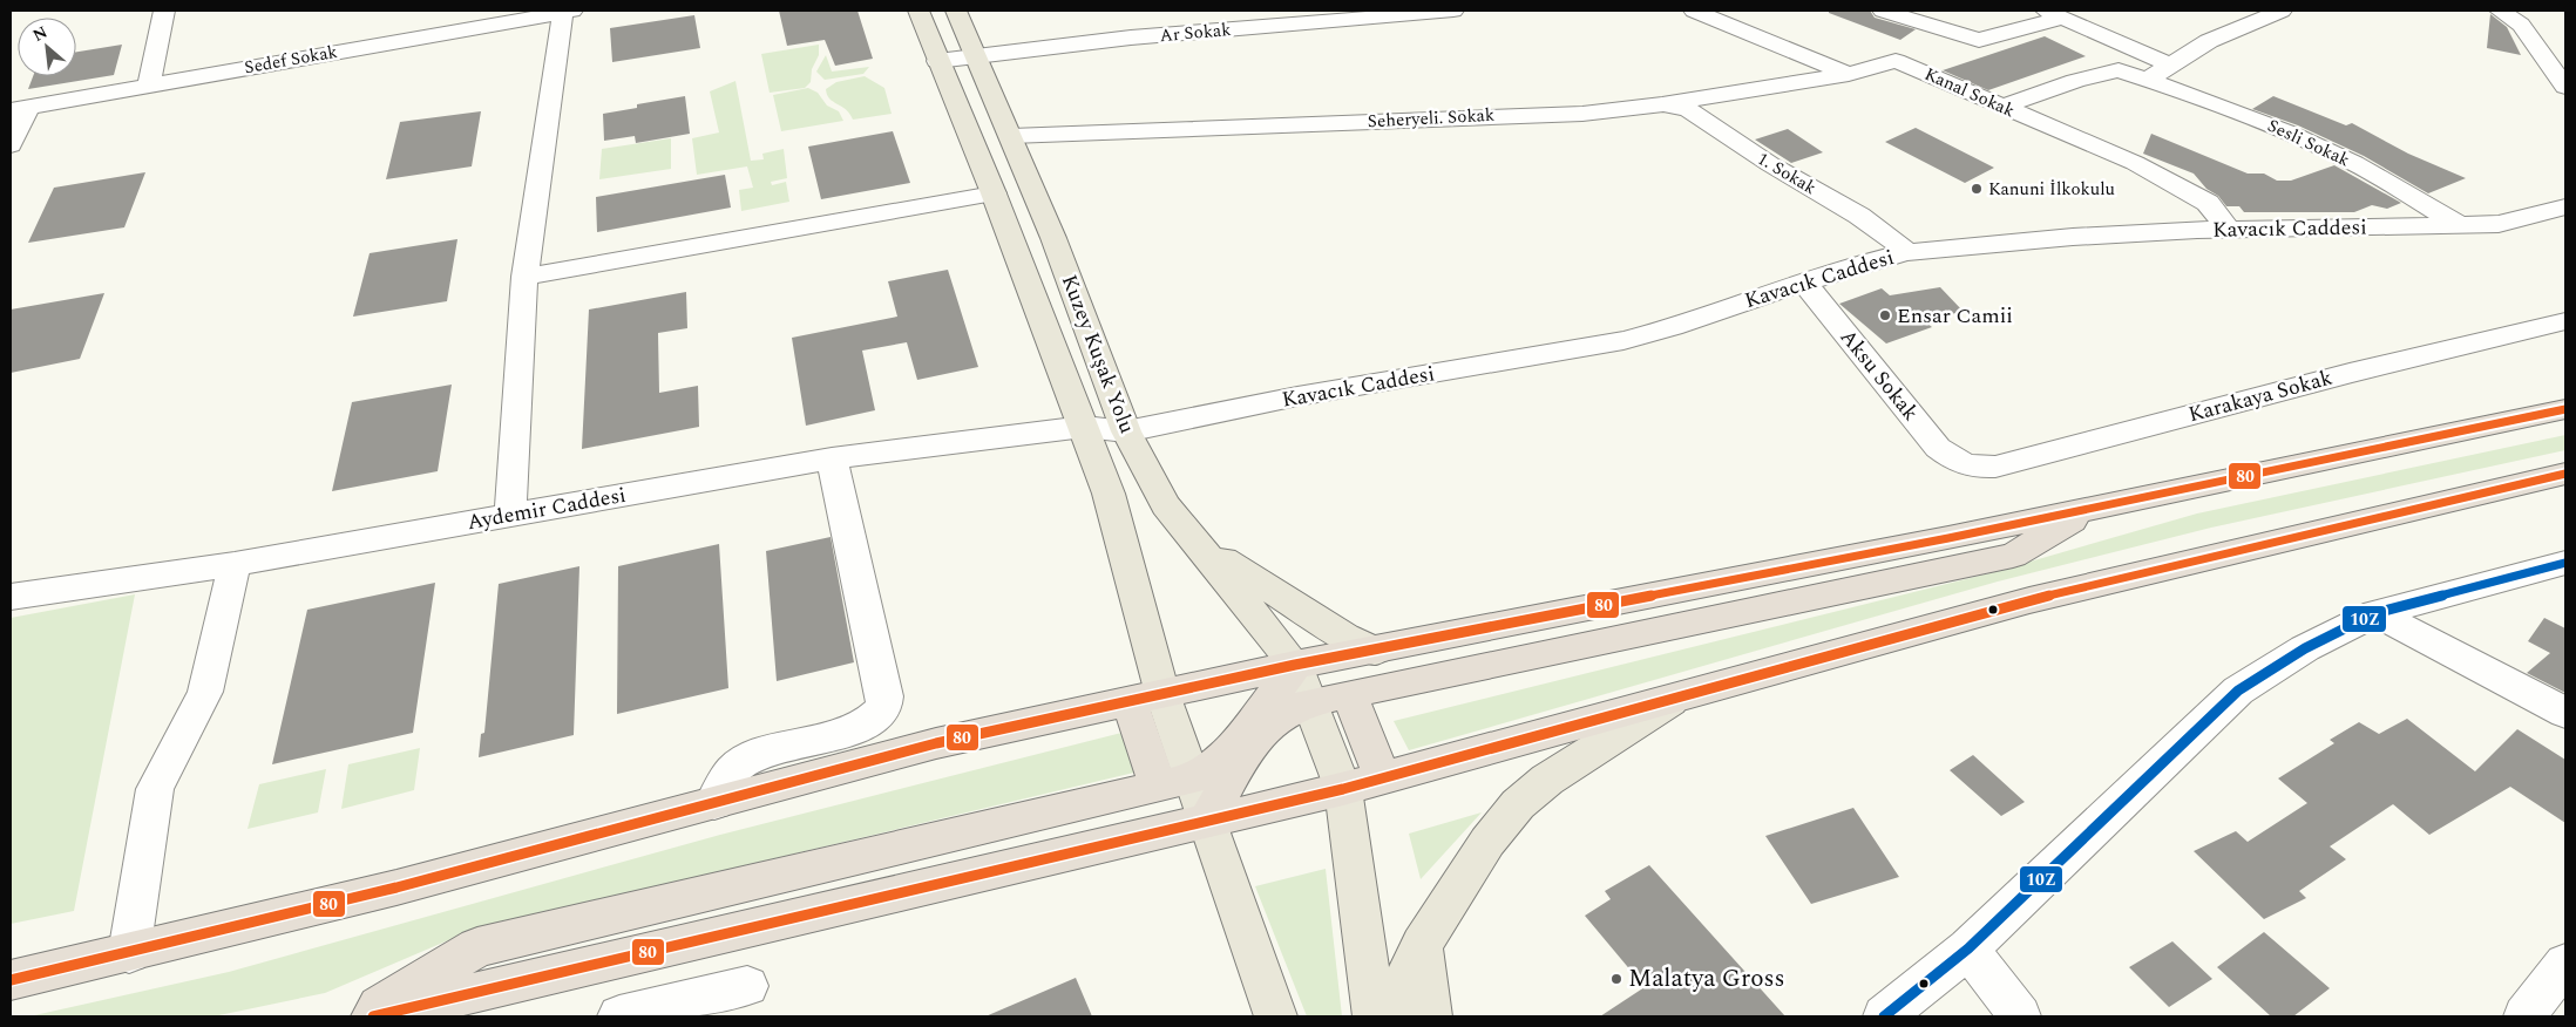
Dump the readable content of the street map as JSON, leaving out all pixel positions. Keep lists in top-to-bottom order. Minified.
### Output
{"streets":{"main road":["Kuzey Kuşak Yolu"],"street":["Ar Sokak","Sedef Sokak","Kanal Sokak","Seheryeli. Sokak","Sesli Sokak","1. Sokak","Kavacık Caddesi","Aksu Sokak","Karakaya Sokak","Aydemir Caddesi"]},"crossings":[["Ar Sokak","Kuzey Kuşak Yolu"],["Kanal Sokak","Seheryeli. Sokak"],["Kanal Sokak","Sesli Sokak"],["Kanal Sokak","Kavacık Caddesi"],["Seheryeli. Sokak","1. Sokak"],["Seheryeli. Sokak","Kuzey Kuşak Yolu"],["Sesli Sokak","Kavacık Caddesi"],["1. Sokak","Kavacık Caddesi"],["Kavacık Caddesi","Kuzey Kuşak Yolu"],["Kavacık Caddesi","Aksu Sokak"],["Kavacık Caddesi","Aydemir Caddesi"],["Kuzey Kuşak Yolu","Aydemir Caddesi"],["Aksu Sokak","Karakaya Sokak"]],"places":["Kanuni İlkokulu","Ensar Camii","Malatya Gross"],"lines":["transit line 80","transit line 10Z"],"north":"top left"}
